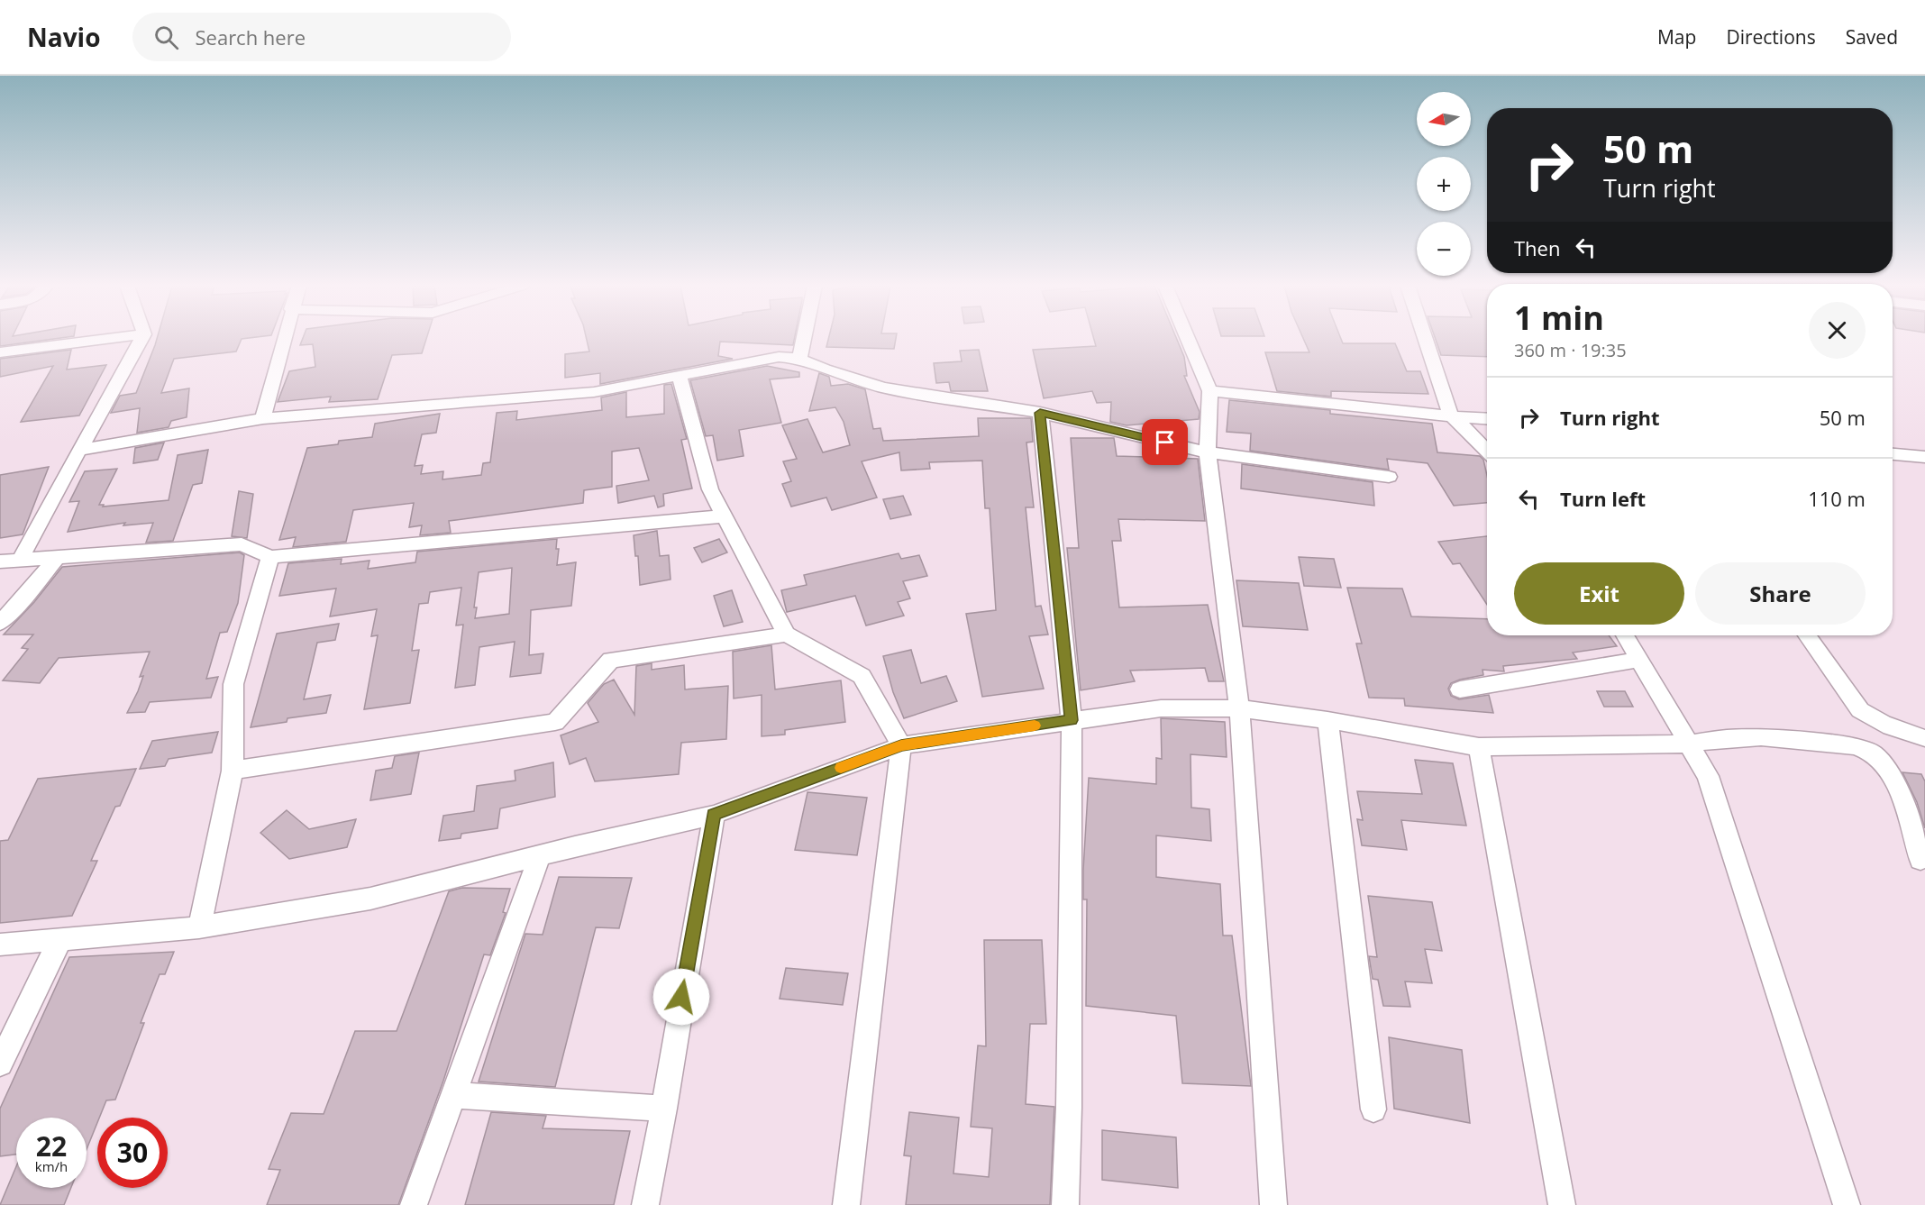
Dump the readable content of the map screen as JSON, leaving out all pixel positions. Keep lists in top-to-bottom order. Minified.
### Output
{"north":"left","page":{"header":"Navio","search":"Search here","nav":["Map","Directions","Saved"],"map_buttons":["+","−"],"turn":["50 m","Turn right"],"then":"Then","heading":["1 min","360 m · 19:35"],"list":[{"name":"Turn right","value":"50 m"},{"name":"Turn left","value":"110 m"}],"buttons":["Exit","Share"],"speed":"22 km/h","limit":"30"}}
